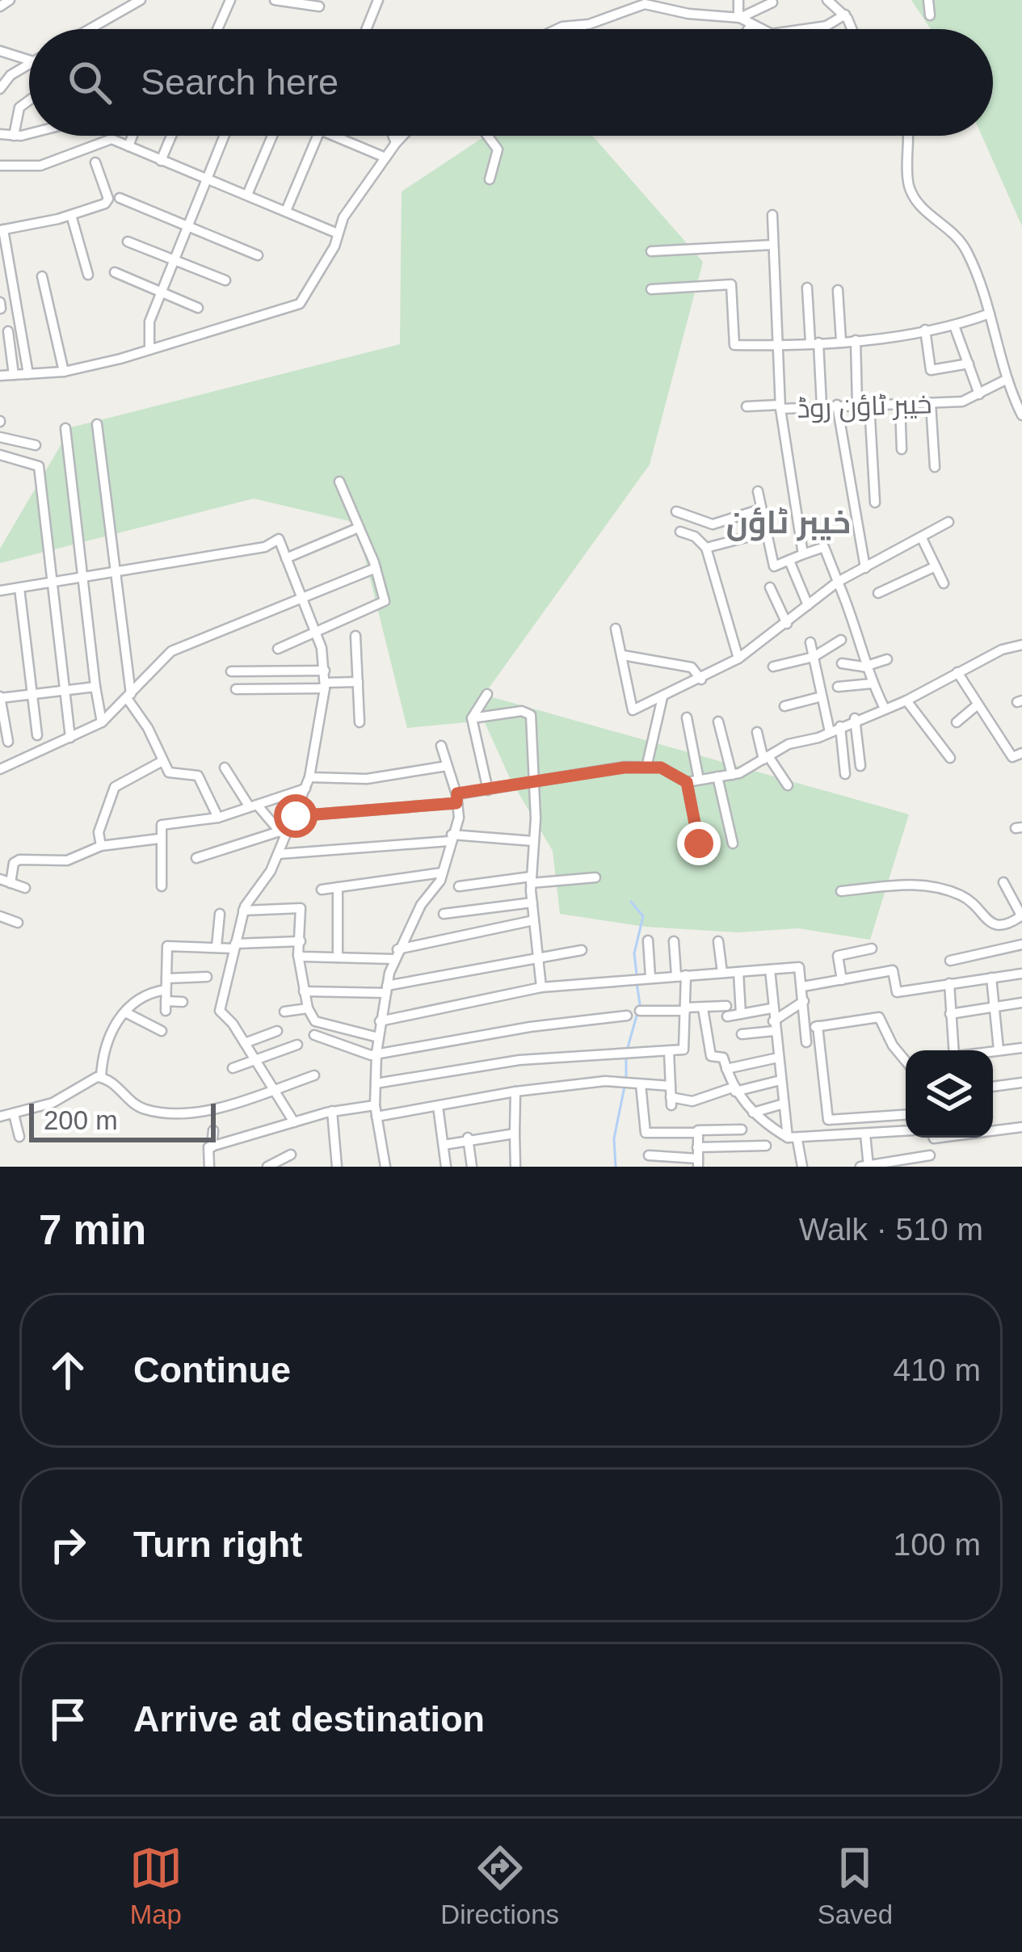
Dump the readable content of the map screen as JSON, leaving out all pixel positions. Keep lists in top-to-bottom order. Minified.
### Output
{"streets":{"street":["خیبر ٹاؤن روڈ"]},"districts":["خیبر ٹاؤن"],"scale_bar":"200 m","page":{"search":"Search here","scale":"200 m","heading":["7 min","Walk · 510 m"],"list":[["Continue","410 m"],["Turn right","100 m"],"Arrive at destination"],"nav":["Map","Directions","Saved"]}}
